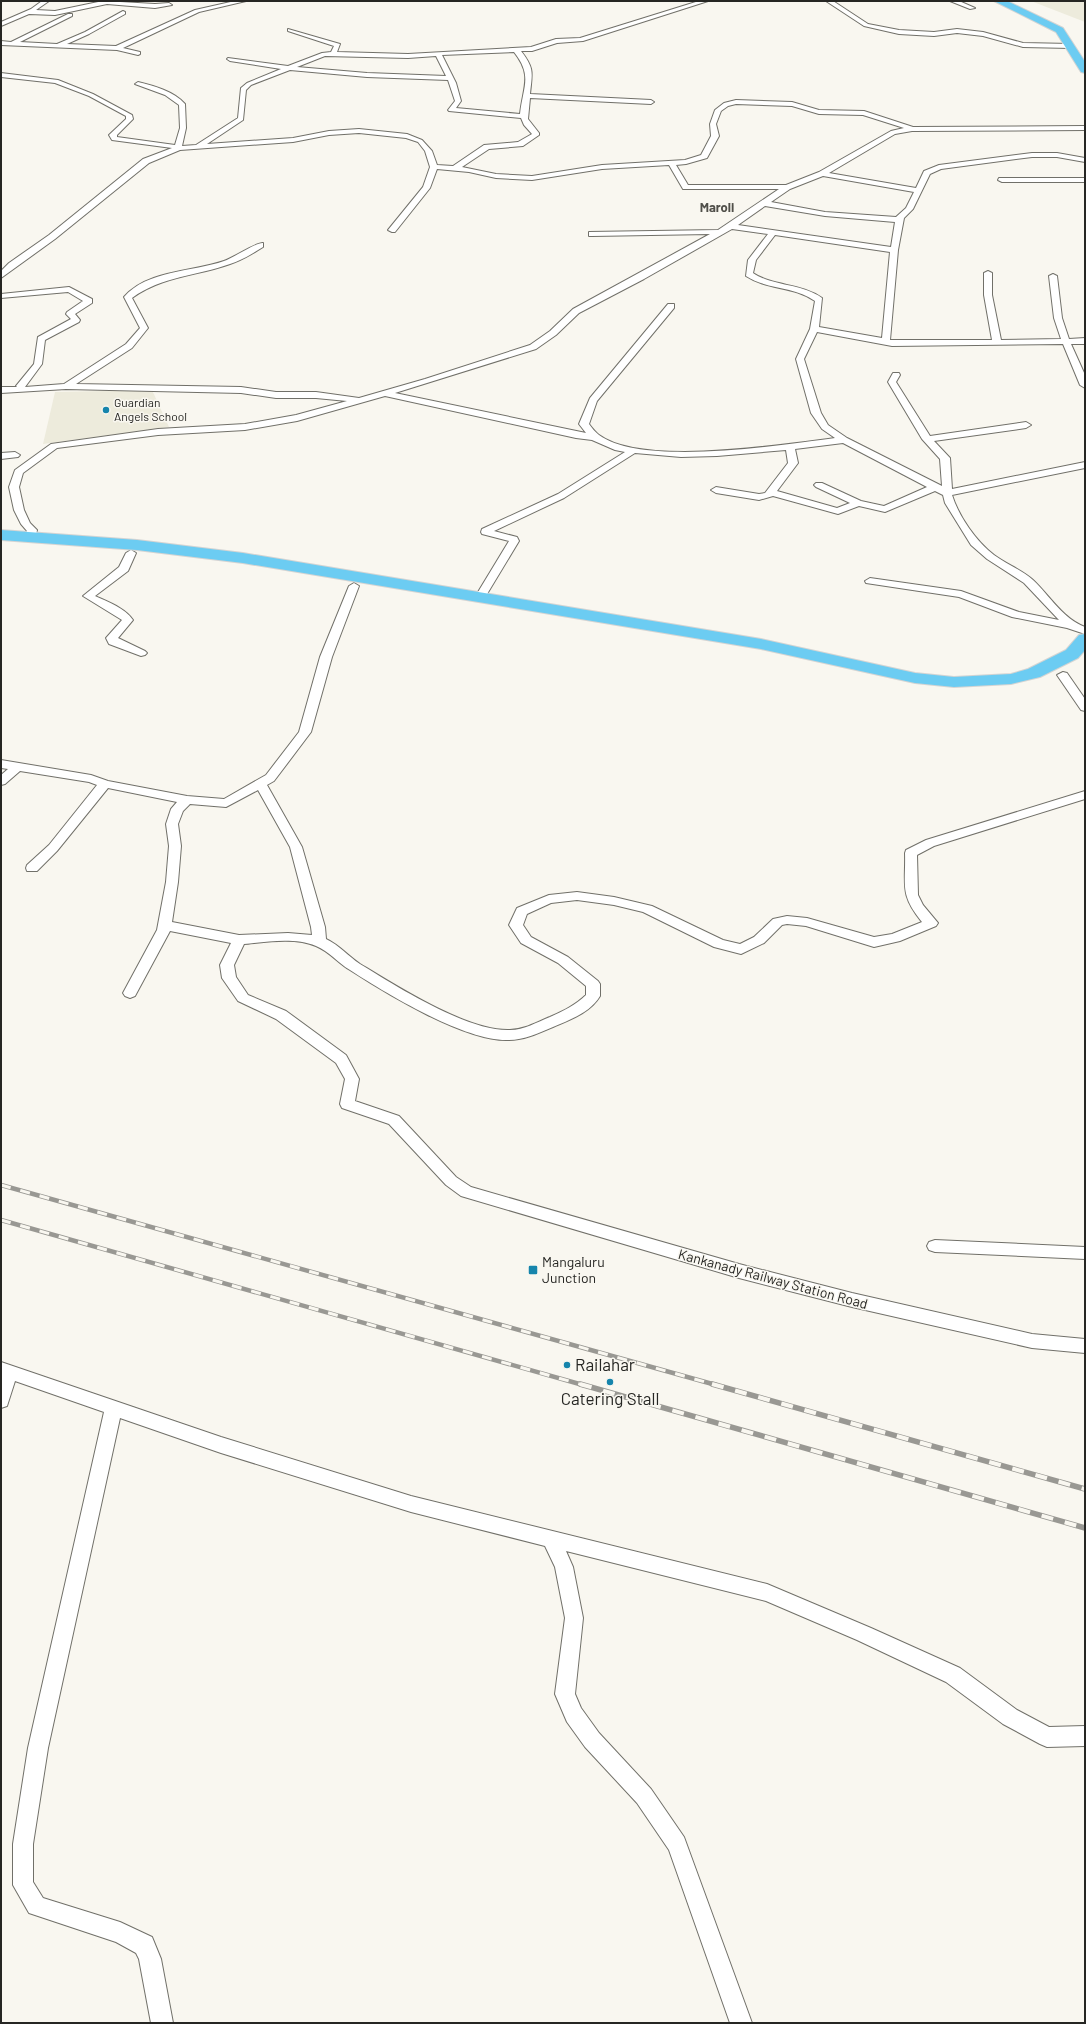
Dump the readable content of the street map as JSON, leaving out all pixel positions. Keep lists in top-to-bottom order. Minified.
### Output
{"streets":{"street":["Kankanady Railway Station Road"]},"districts":["Maroli"],"places":{"other":["Guardian Angels School","Railahar","Catering Stall"],"transit":["Mangaluru Junction"]}}
